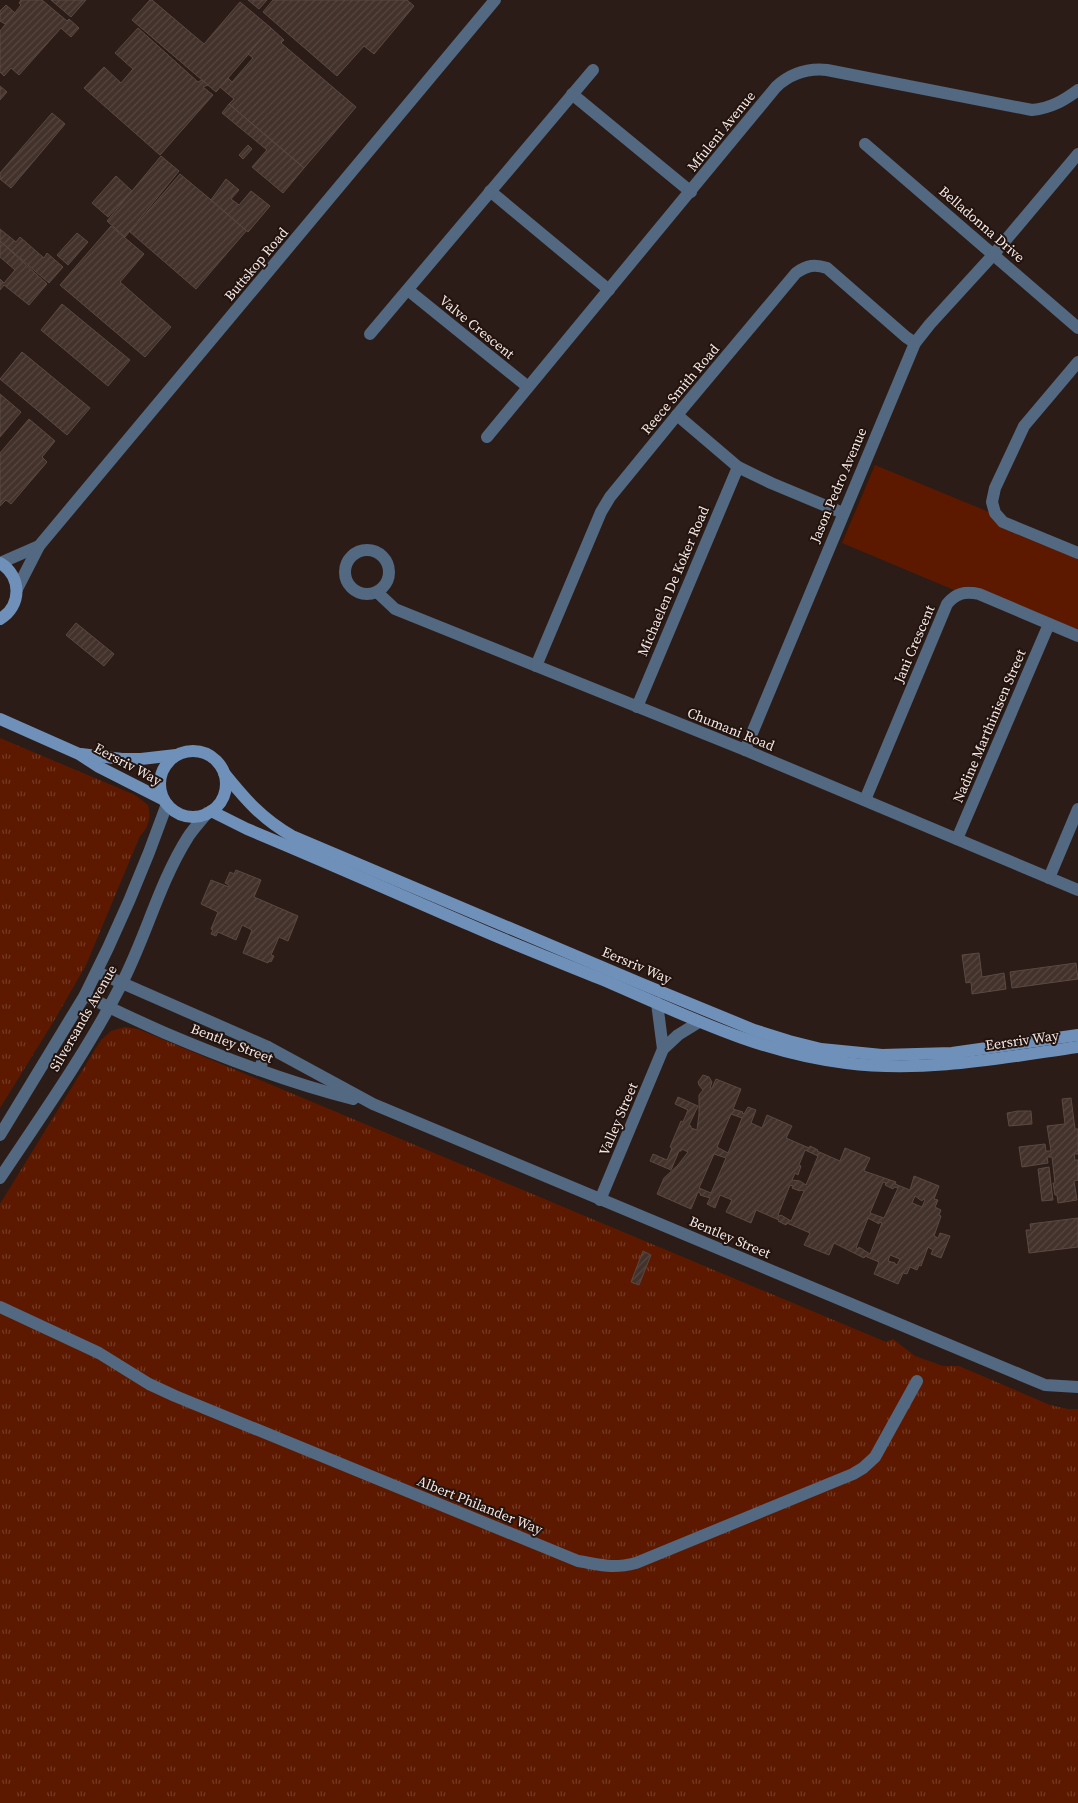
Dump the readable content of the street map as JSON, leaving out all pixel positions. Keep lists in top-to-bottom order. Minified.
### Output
{"streets":{"main road":["Eersriv Way"],"street":["Mfuleni Avenue","Belladonna Drive","Buttskop Road","Valve Crescent","Reece Smith Road","Jason Pedro Avenue","Michaelen De Koker Road","Jani Crescent","Nadine Marthinisen Street","Chumani Road","Silversands Avenue","Bentley Street","Valley Street","Albert Philander Way"]},"crossings":[["Mfuleni Avenue","Valve Crescent"],["Belladonna Drive","Jason Pedro Avenue"],["Reece Smith Road","Jason Pedro Avenue"],["Reece Smith Road","Chumani Road"],["Jason Pedro Avenue","Chumani Road"],["Michaelen De Koker Road","Chumani Road"],["Jani Crescent","Nadine Marthinisen Street"],["Jani Crescent","Chumani Road"],["Nadine Marthinisen Street","Chumani Road"],["Eersriv Way","Silversands Avenue"],["Eersriv Way","Valley Street"],["Silversands Avenue","Bentley Street"],["Bentley Street","Valley Street"]]}
